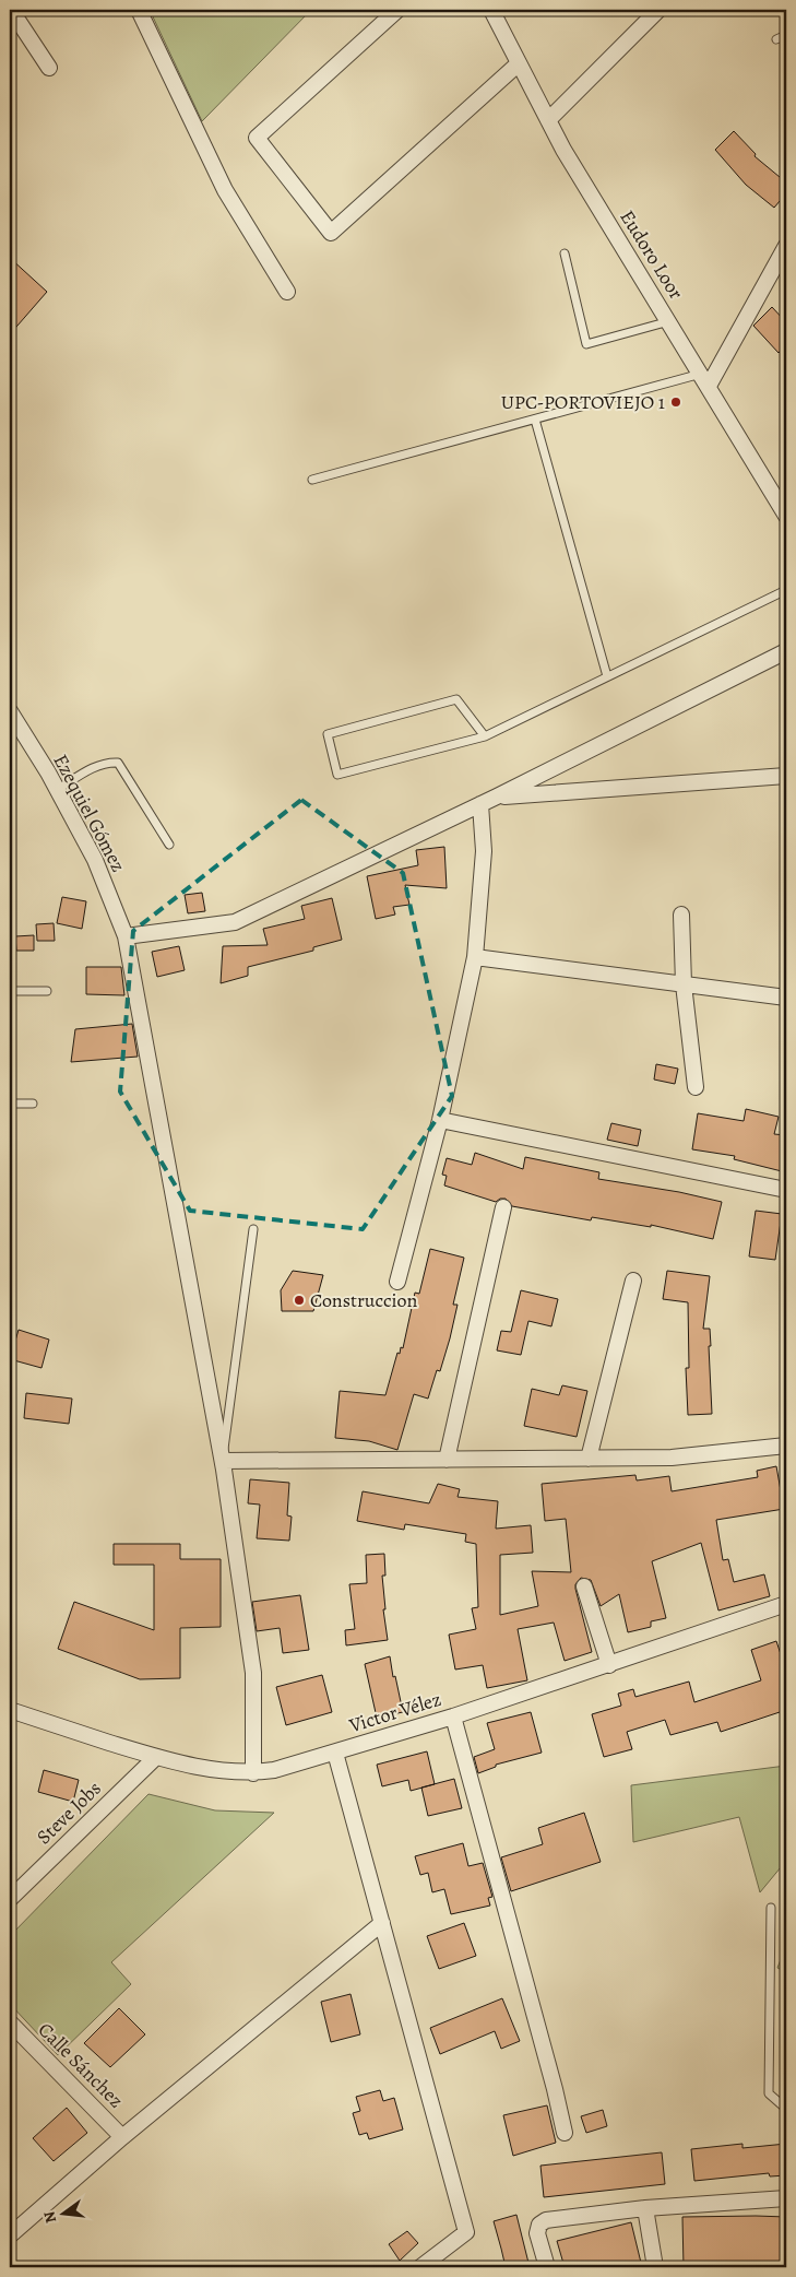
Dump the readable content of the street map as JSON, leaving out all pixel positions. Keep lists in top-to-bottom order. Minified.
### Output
{"streets":{"street":["Eudoro Loor","Ezequiel Gómez","Victor Vélez","Steve Jobs","Calle Sánchez"]},"crossings":[["Ezequiel Gómez","Victor Vélez"],["Victor Vélez","Steve Jobs"]],"places":["UPC-PORTOVIEJO 1","Construccion"],"north":"left"}
